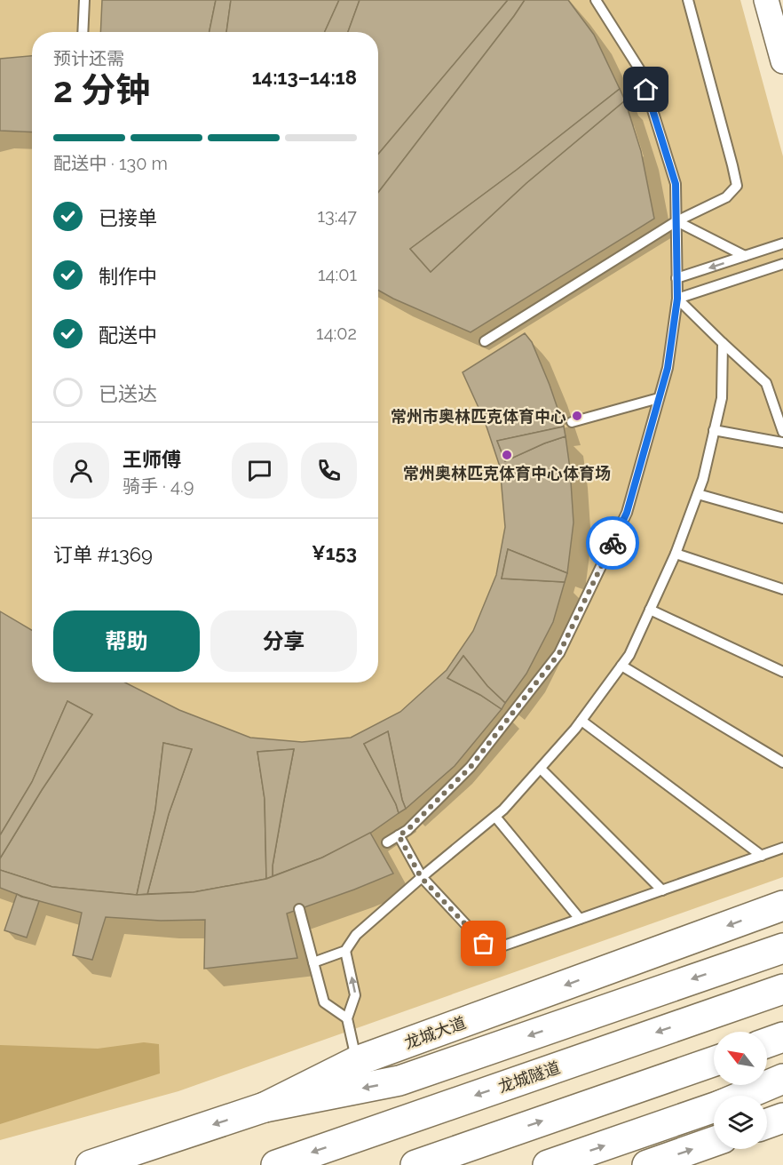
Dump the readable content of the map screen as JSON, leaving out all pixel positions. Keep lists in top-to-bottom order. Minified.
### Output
{"streets":{"main road":["龙城大道","龙城隧道"]},"places":["常州市奥林匹克体育中心","常州奥林匹克体育中心体育场"],"north":"top left","page":{"heading":["2 分钟","预计还需","14:13–14:18"],"panel":["王师傅","骑手 · 4.9","订单 #1369","¥153"],"bar":"配送中 · 130 m","list":[["已接单","13:47"],["制作中","14:01"],["配送中","14:02"],"已送达"],"buttons":["帮助","分享"]}}
